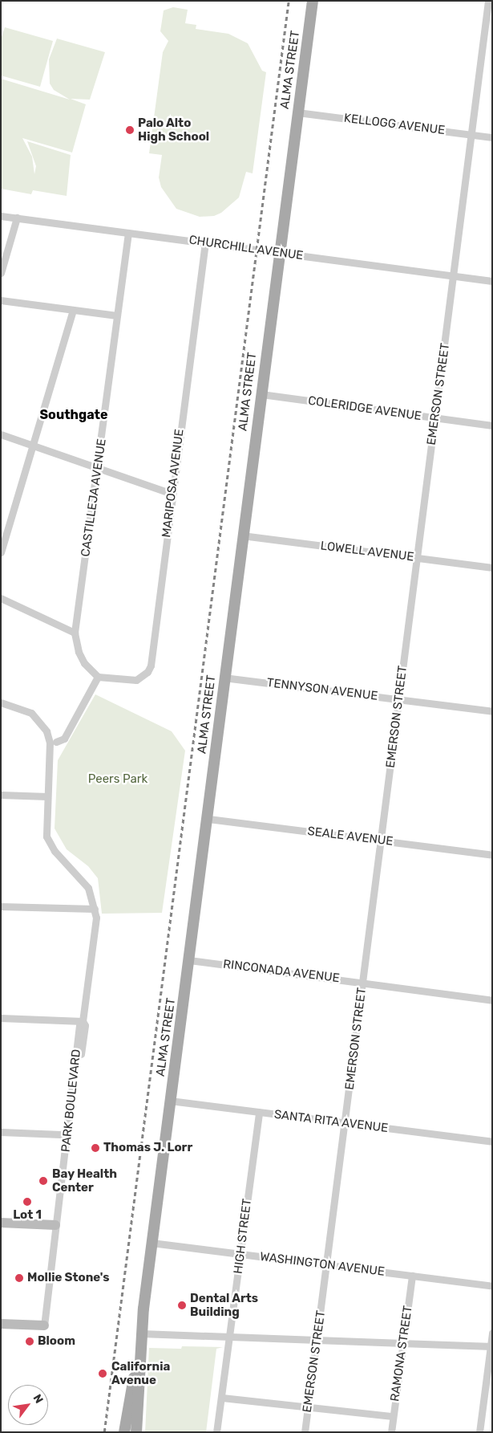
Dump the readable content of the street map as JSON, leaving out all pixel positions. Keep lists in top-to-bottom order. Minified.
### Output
{"streets":{"main road":["ALMA STREET"],"street":["KELLOGG AVENUE","CHURCHILL AVENUE","EMERSON STREET","COLERIDGE AVENUE","MARIPOSA AVENUE","CASTILLEJA AVENUE","LOWELL AVENUE","TENNYSON AVENUE","SEALE AVENUE","RINCONADA AVENUE","PARK BOULEVARD","SANTA RITA AVENUE","HIGH STREET","WASHINGTON AVENUE","RAMONA STREET"]},"crossings":[["ALMA STREET","KELLOGG AVENUE"],["ALMA STREET","CHURCHILL AVENUE"],["ALMA STREET","COLERIDGE AVENUE"],["ALMA STREET","LOWELL AVENUE"],["ALMA STREET","TENNYSON AVENUE"],["ALMA STREET","SEALE AVENUE"],["ALMA STREET","RINCONADA AVENUE"],["ALMA STREET","SANTA RITA AVENUE"],["ALMA STREET","WASHINGTON AVENUE"],["KELLOGG AVENUE","EMERSON STREET"],["CHURCHILL AVENUE","EMERSON STREET"],["CHURCHILL AVENUE","MARIPOSA AVENUE"],["CHURCHILL AVENUE","CASTILLEJA AVENUE"],["EMERSON STREET","COLERIDGE AVENUE"],["EMERSON STREET","LOWELL AVENUE"],["EMERSON STREET","TENNYSON AVENUE"],["EMERSON STREET","SEALE AVENUE"],["EMERSON STREET","RINCONADA AVENUE"],["EMERSON STREET","SANTA RITA AVENUE"],["EMERSON STREET","WASHINGTON AVENUE"],["MARIPOSA AVENUE","CASTILLEJA AVENUE"],["SANTA RITA AVENUE","HIGH STREET"],["HIGH STREET","WASHINGTON AVENUE"],["WASHINGTON AVENUE","RAMONA STREET"]],"districts":["Southgate"],"parks":["Peers Park"],"places":["Palo Alto High School","Thomas J. Lorr","Bay Health Center","Lot 1","Mollie Stone's","Dental Arts Building","Bloom","California Avenue"],"north":"top right"}
